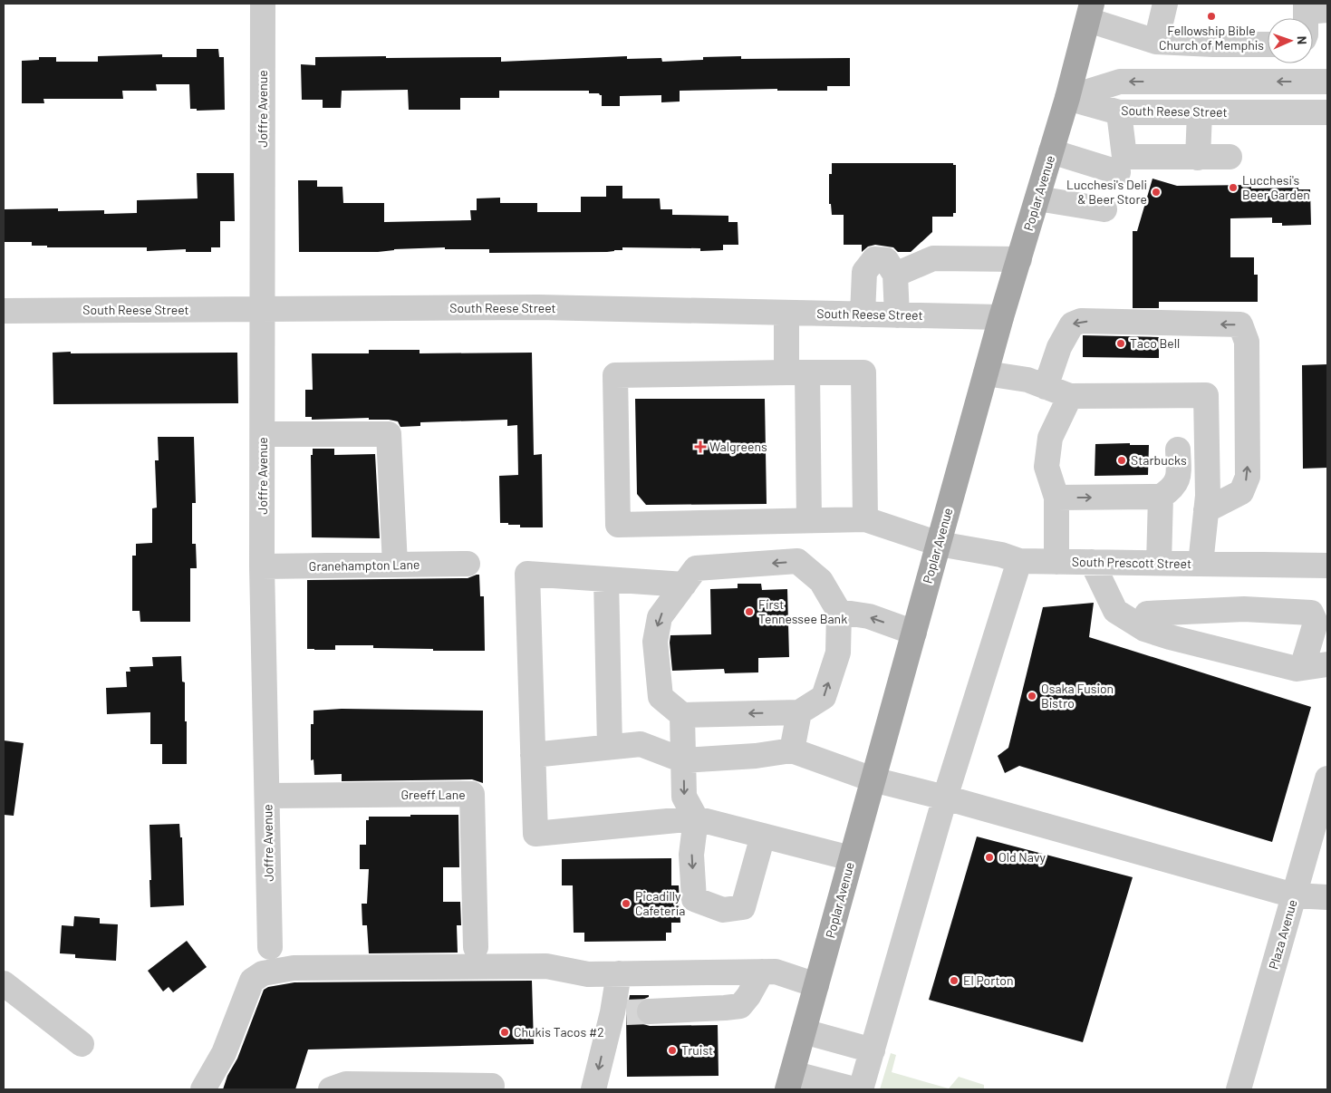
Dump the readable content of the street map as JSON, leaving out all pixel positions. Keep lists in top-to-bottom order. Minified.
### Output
{"streets":{"main road":["Poplar Avenue"],"street":["Joffre Avenue","South Reese Street","South Prescott Street","Granehampton Lane","Greeff Lane","Plaza Avenue"]},"crossings":[["Joffre Avenue","South Reese Street"],["Joffre Avenue","Granehampton Lane"],["Joffre Avenue","Greeff Lane"],["South Reese Street","Poplar Avenue"],["Poplar Avenue","South Prescott Street"]],"places":{"other":["Fellowship Bible Church of Memphis","Lucchesi's Beer Garden","Lucchesi's Deli & Beer Store","Taco Bell","Starbucks","First Tennessee Bank","Osaka Fusion Bistro","Old Navy","Picadilly Cafeteria","El Porton","Chukis Tacos #2","Truist"],"health":["Walgreens"]},"north":"right"}
